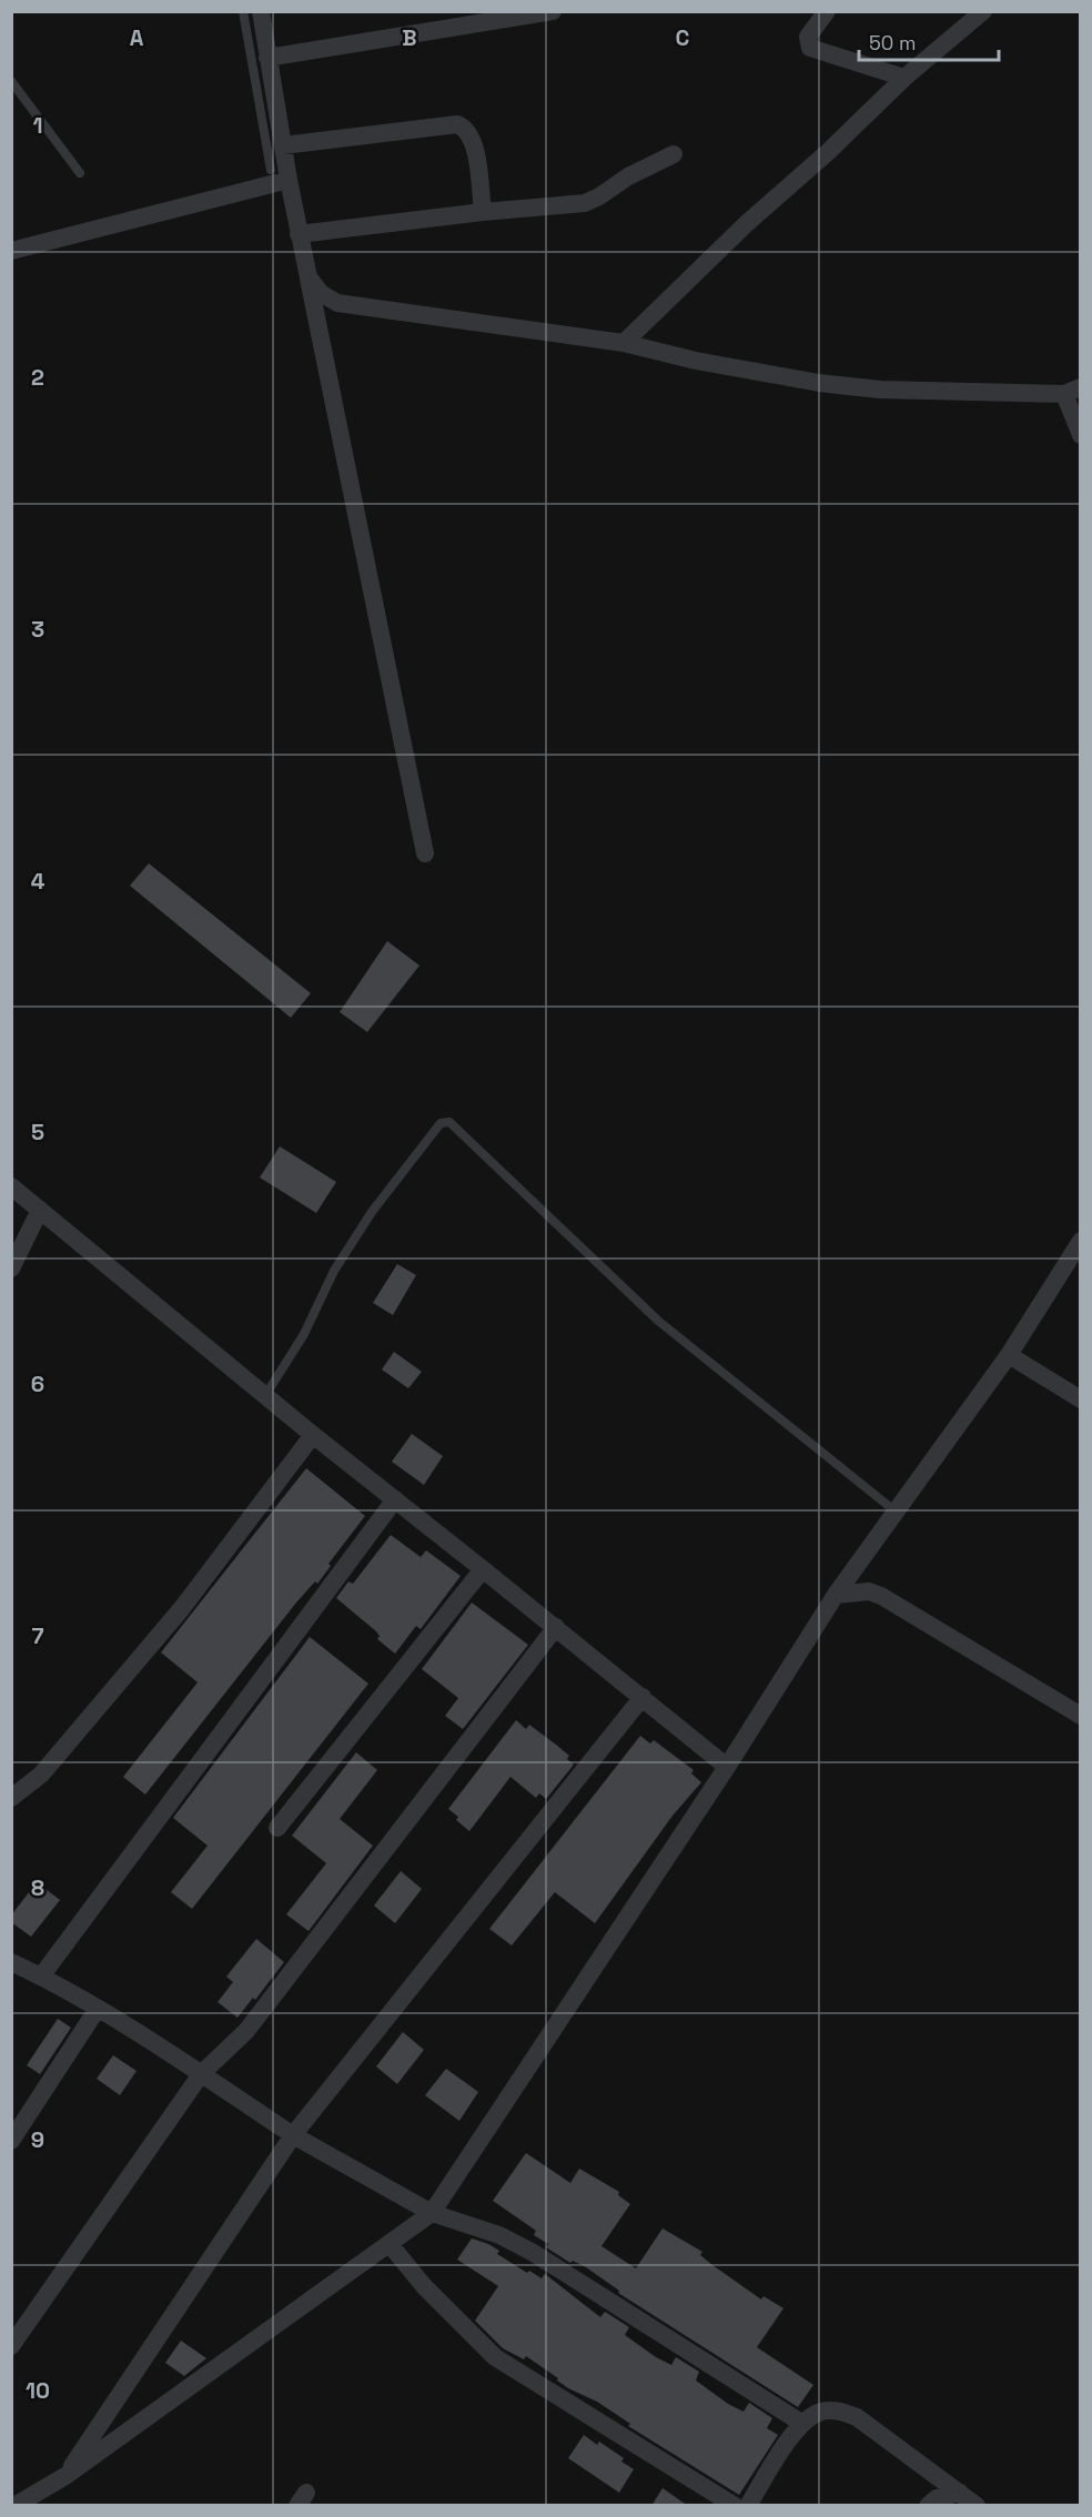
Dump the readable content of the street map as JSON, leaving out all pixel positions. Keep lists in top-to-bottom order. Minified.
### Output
{"scale_bar":"50 m","grid":{"columns":["A","B","C"],"rows":["1","2","3","4","5","6","7","8","9","10"]}}
